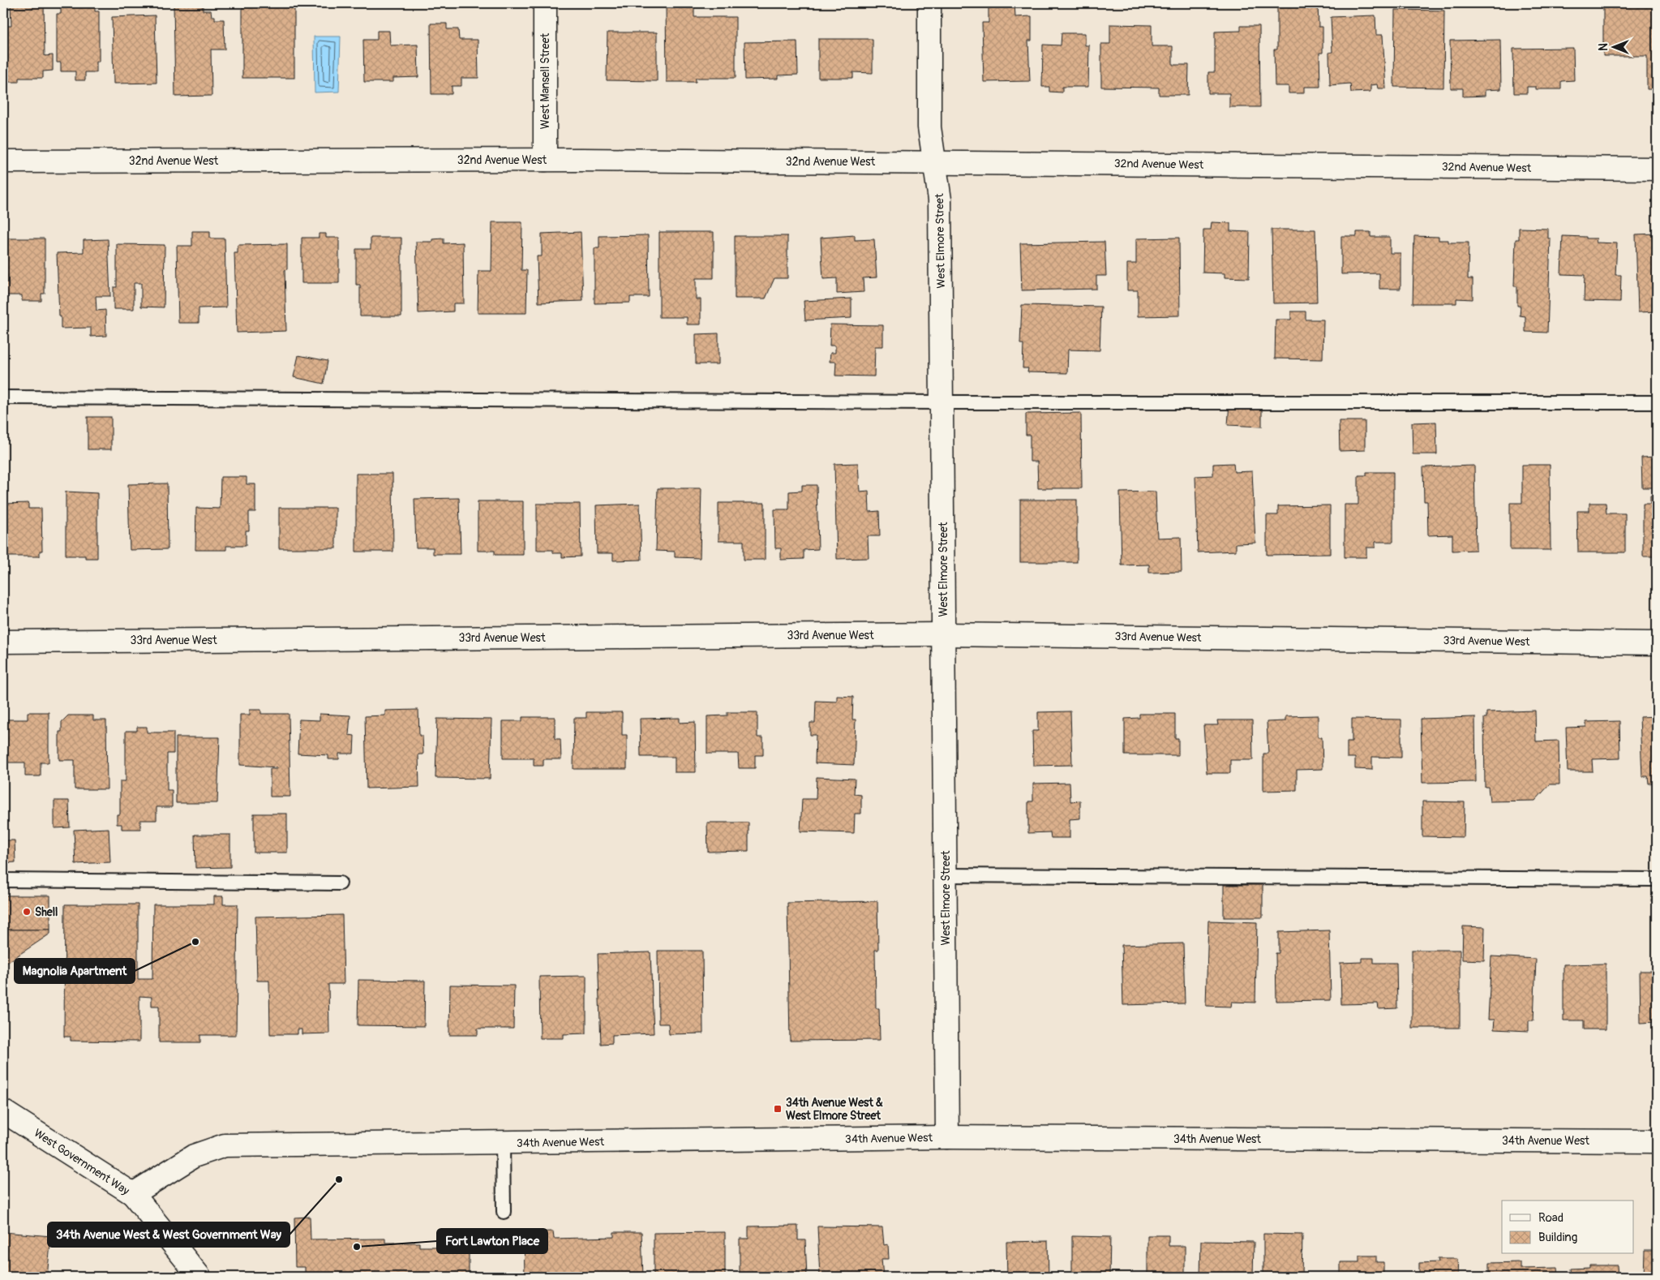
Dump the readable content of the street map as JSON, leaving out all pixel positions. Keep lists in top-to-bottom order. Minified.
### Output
{"streets":{"street":["West Mansell Street","32nd Avenue West","West Elmore Street","33rd Avenue West","34th Avenue West","West Government Way"]},"crossings":[["West Mansell Street","32nd Avenue West"],["32nd Avenue West","West Elmore Street"],["West Elmore Street","33rd Avenue West"],["West Elmore Street","34th Avenue West"],["34th Avenue West","West Government Way"]],"places":{"other":["Shell","Magnolia Apartment","34th Avenue West & West Government Way","Fort Lawton Place"],"transit":["34th Avenue West & West Elmore Street"]},"legend":["Road","Building"],"north":"left"}
